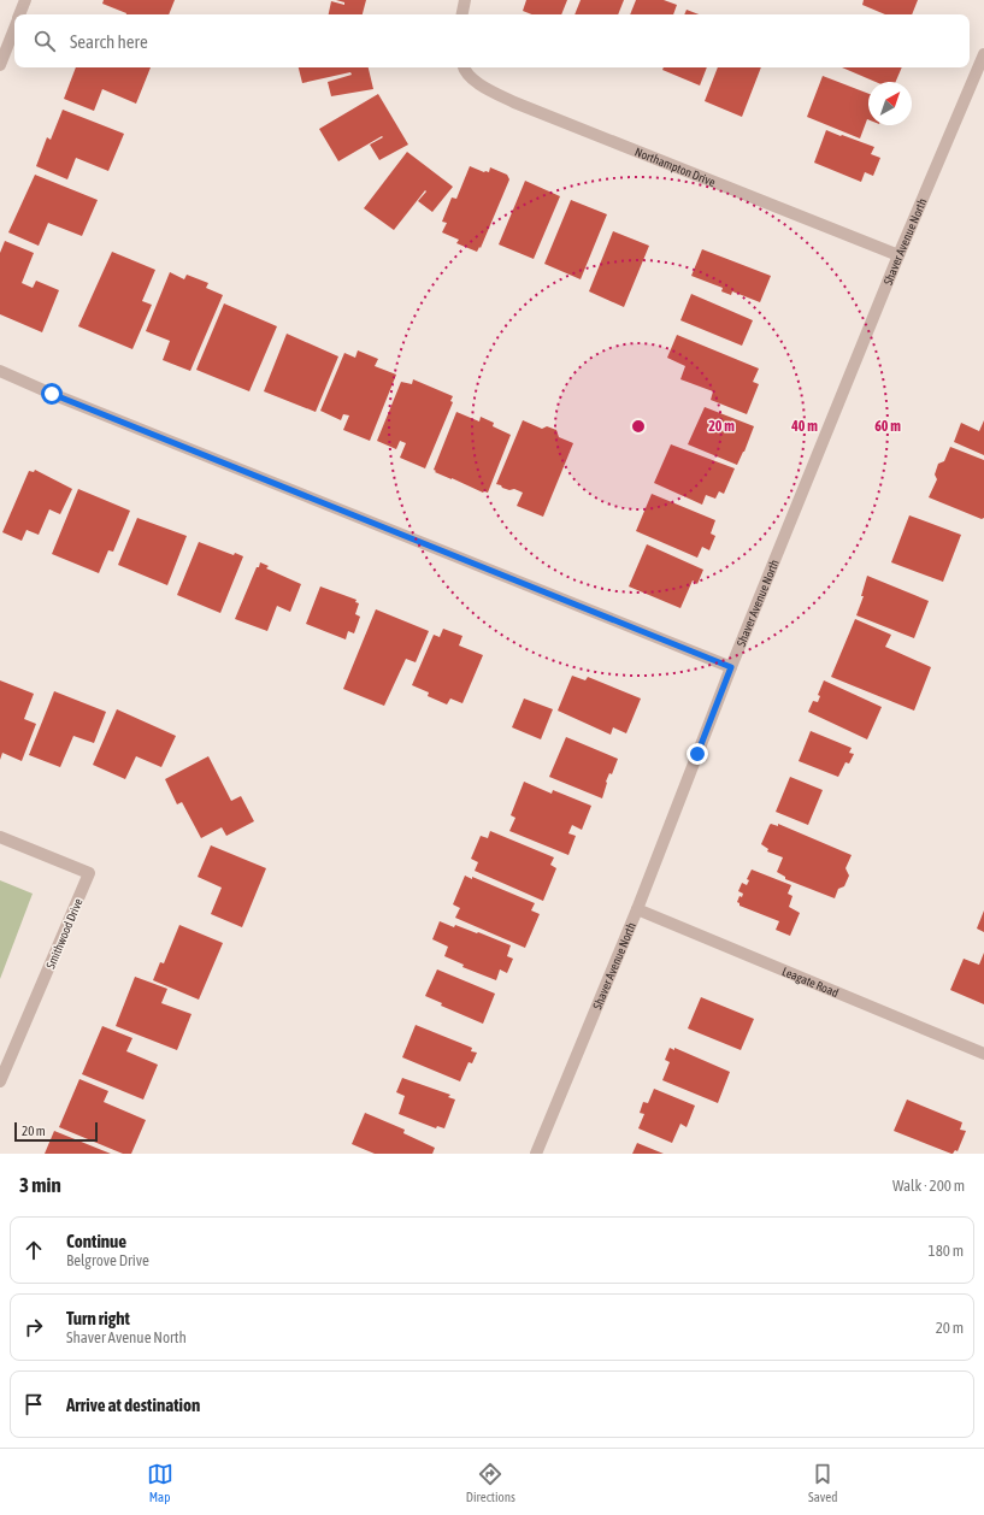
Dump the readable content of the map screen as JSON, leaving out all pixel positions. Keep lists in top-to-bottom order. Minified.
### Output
{"streets":{"street":["Northampton Drive","Shaver Avenue North","Smithwood Drive","Leagate Road"]},"crossings":[["Northampton Drive","Shaver Avenue North"],["Shaver Avenue North","Leagate Road"]],"scale_bar":"20 m","north":"top right","page":{"search":"Search here","scale":"20 m","heading":["3 min","Walk · 200 m"],"list":[["Continue","Belgrove Drive","180 m"],["Turn right","Shaver Avenue North","20 m"],"Arrive at destination"],"nav":["Map","Directions","Saved"]},"rings":["20 m","40 m","60 m"]}
